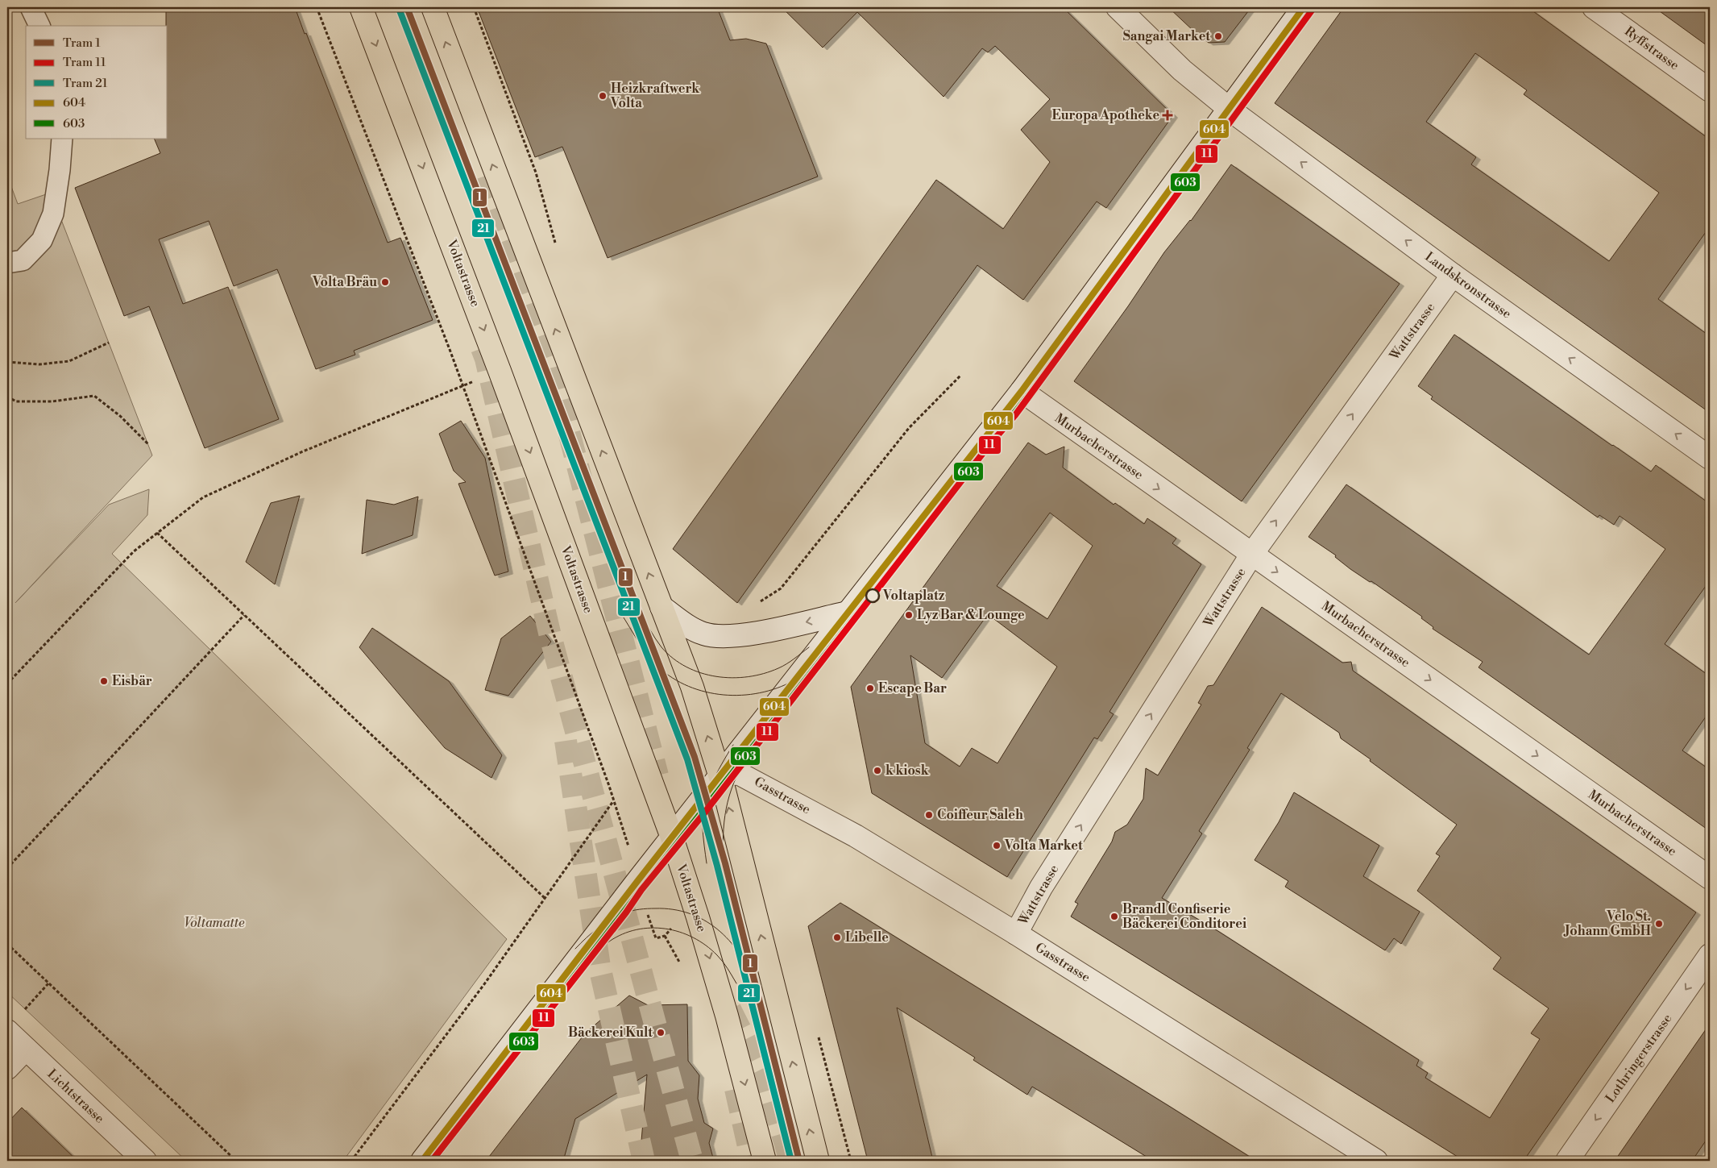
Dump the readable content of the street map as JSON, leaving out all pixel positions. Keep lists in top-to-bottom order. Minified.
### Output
{"streets":{"main road":["Voltastrasse"],"street":["Ryffstrasse","Landskronstrasse","Wattstrasse","Murbacherstrasse","Gasstrasse","Lothringerstrasse","Lichtstrasse"]},"crossings":[["Landskronstrasse","Wattstrasse"],["Wattstrasse","Murbacherstrasse"],["Wattstrasse","Gasstrasse"]],"one_way":["Landskronstrasse","Wattstrasse","Murbacherstrasse","Lothringerstrasse"],"parks":["Voltamatte"],"places":{"other":["Sangai Market","Heizkraftwerk Volta","Volta Bräu","Voltaplatz","Lyz Bar & Lounge","Eisbär","Escape Bar","k kiosk","Coiffeur Saleh","Volta Market","Brandl Confiserie Bäckerei Conditorei","Velo St. Johann GmbH","Libelle","Bäckerei Kult"],"health":["Europa Apotheke"]},"lines":["tram line 1","tram line 11","transit line 604","tram line 21","transit line 603"],"legend":["Tram 1","Tram 11","Tram 21","604","603"]}
